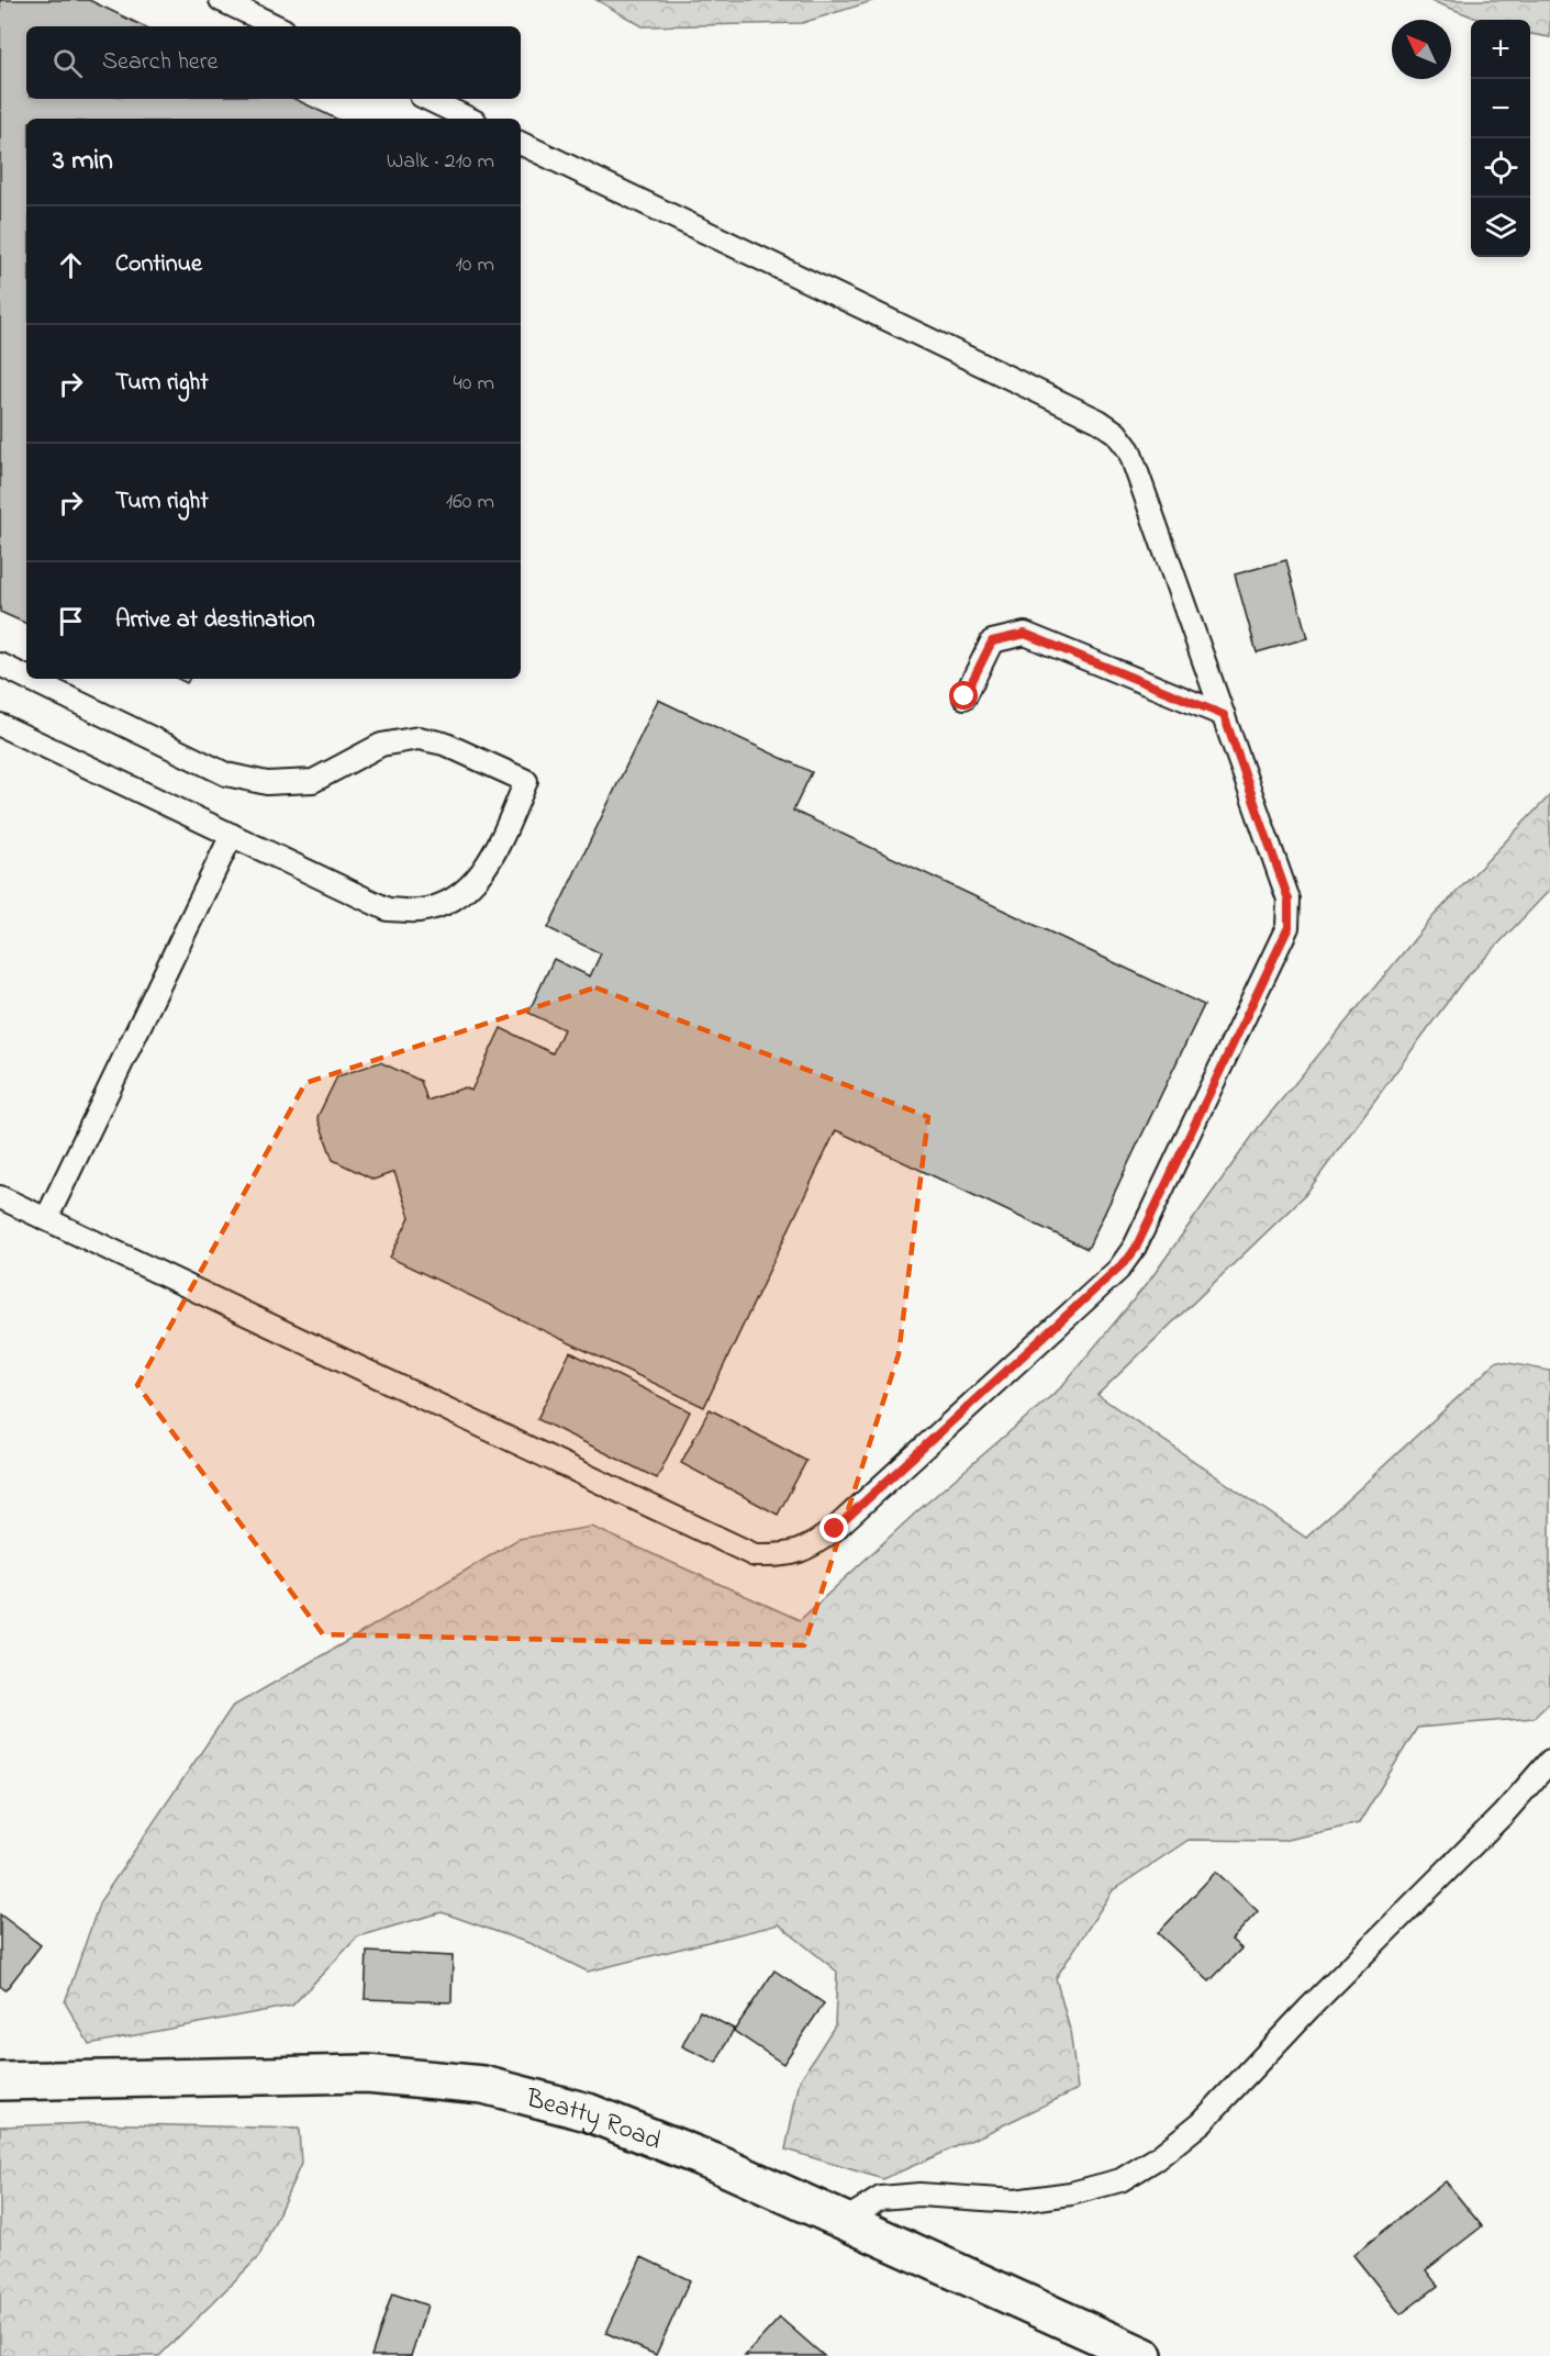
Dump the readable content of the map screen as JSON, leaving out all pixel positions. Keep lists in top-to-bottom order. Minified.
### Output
{"streets":{"street":["Beatty Road"]},"north":"top left","page":{"map_buttons":["+","−"],"search":"Search here","heading":["3 min","Walk · 210 m"],"list":[["Continue","10 m"],["Turn right","40 m"],["Turn right","160 m"],"Arrive at destination"]}}
